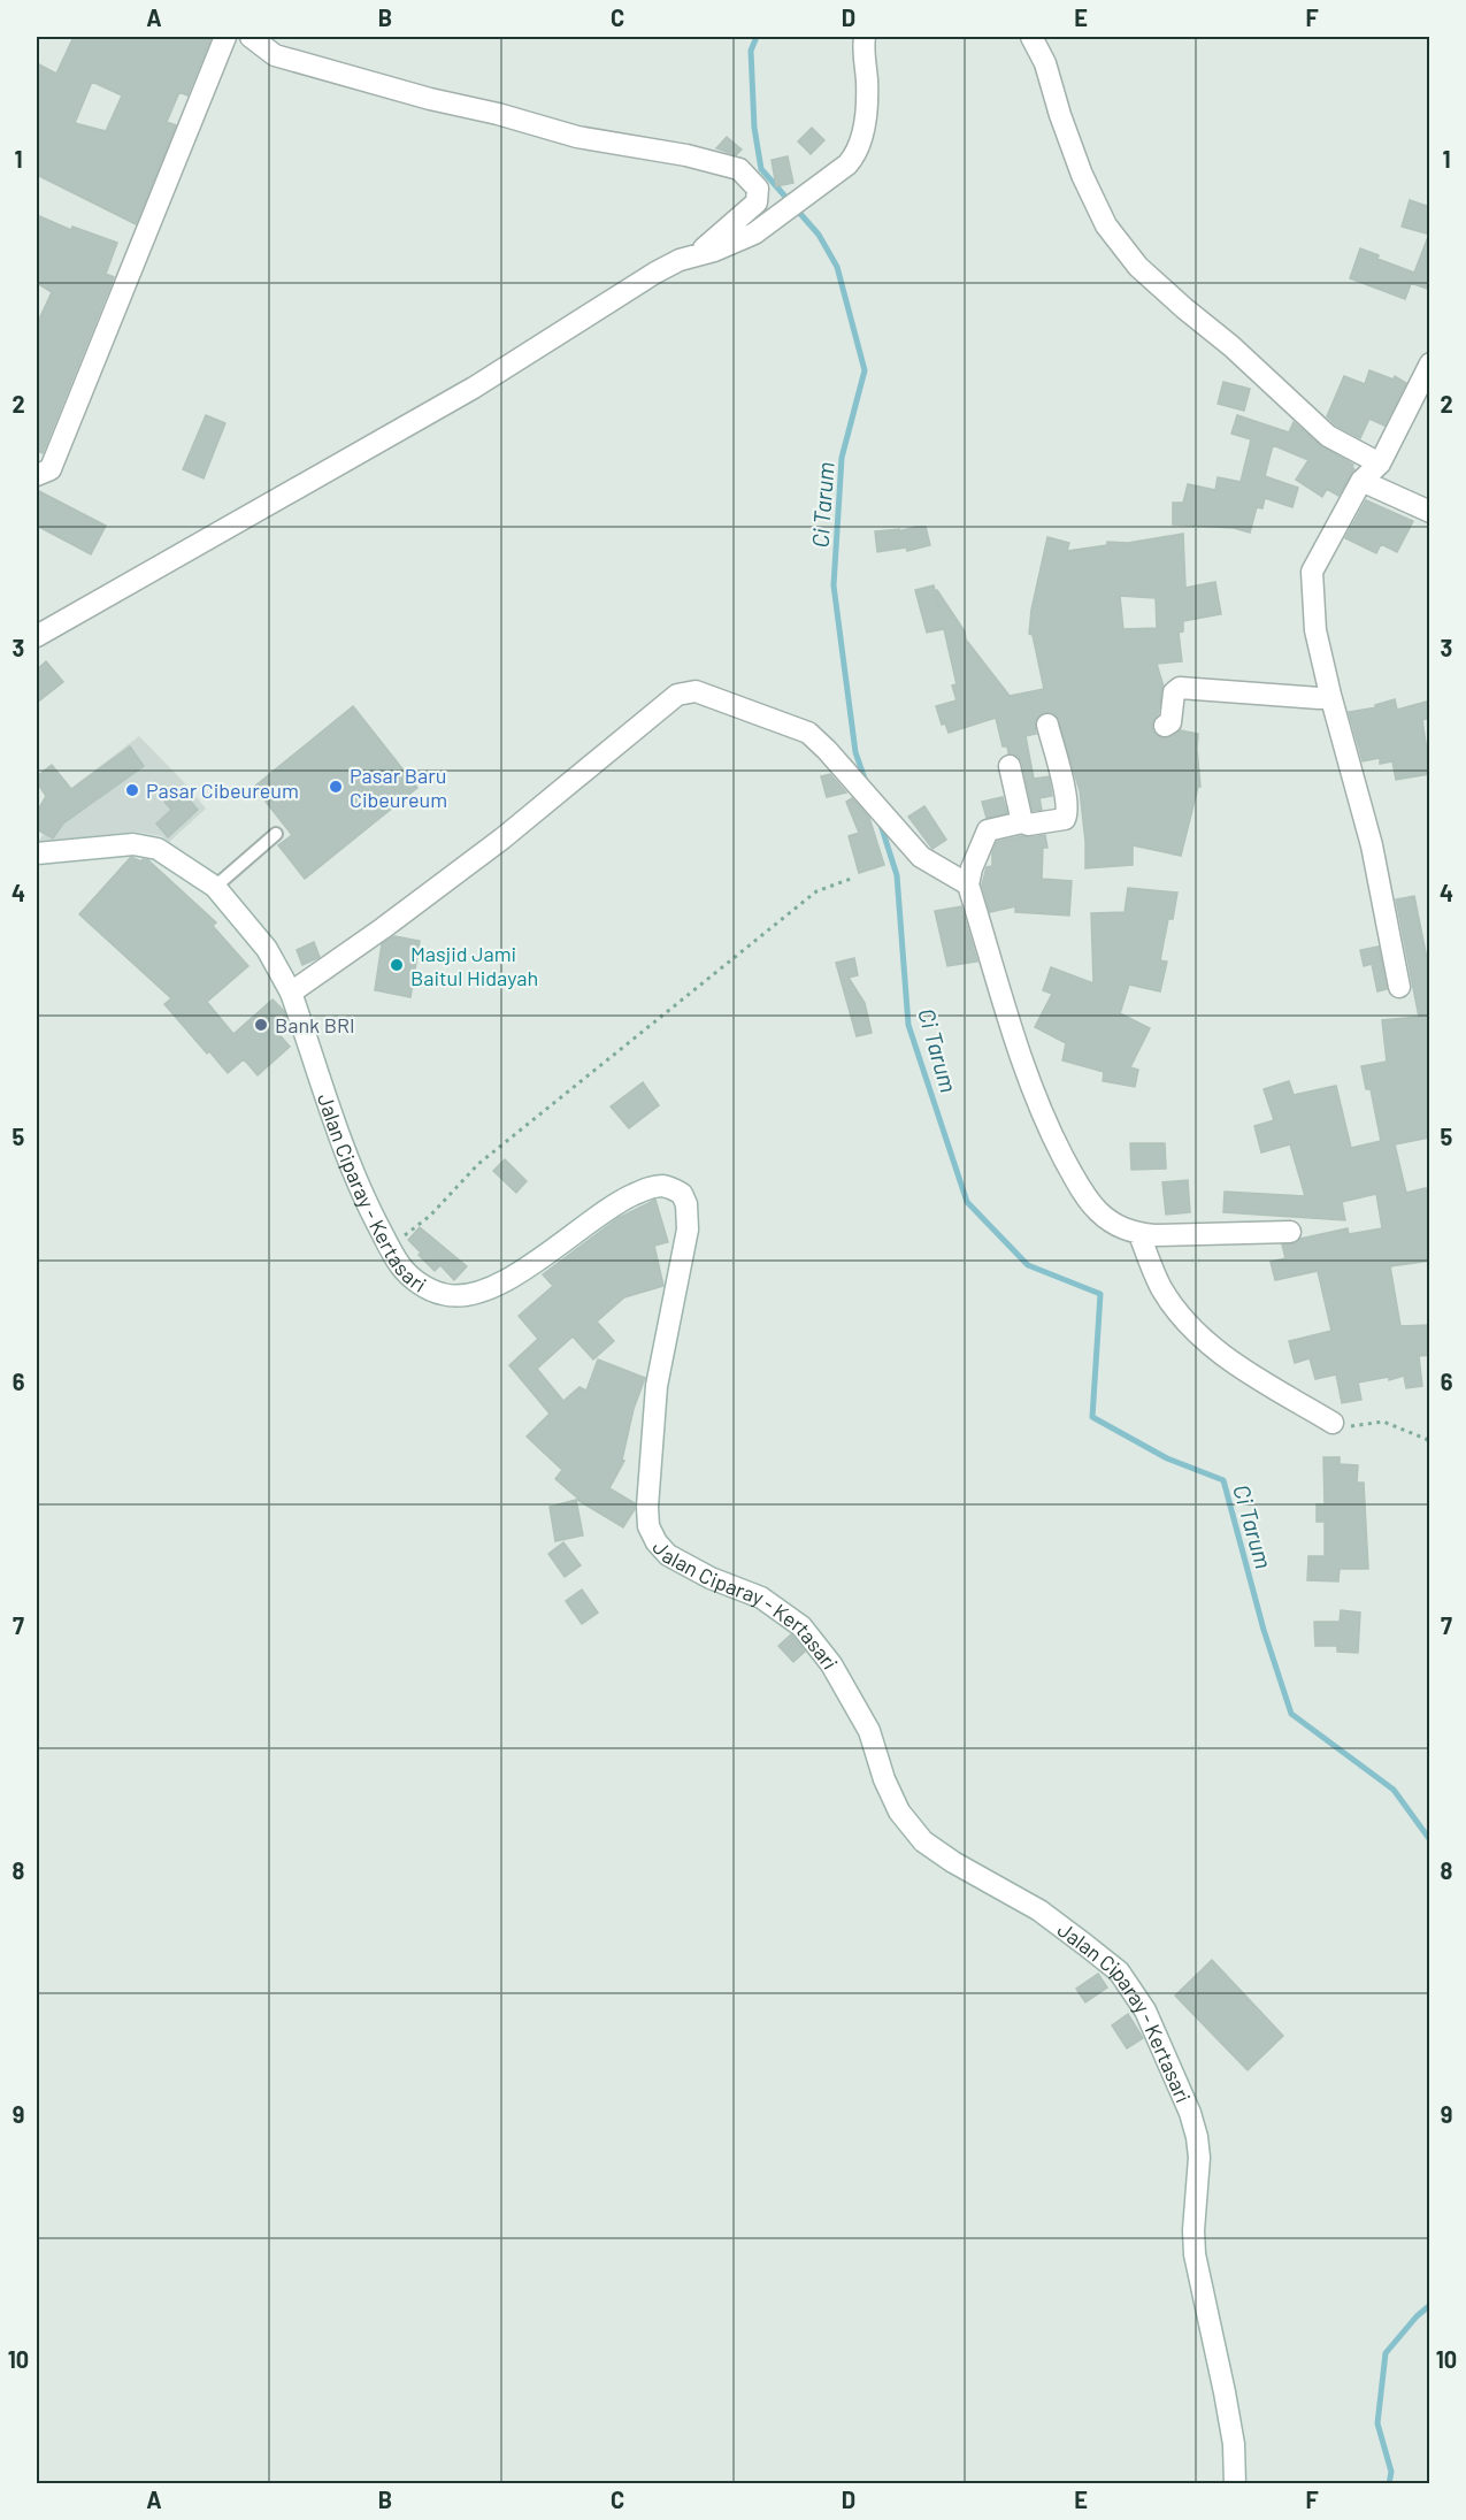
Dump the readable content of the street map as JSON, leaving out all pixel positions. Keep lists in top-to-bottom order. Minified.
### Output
{"streets":{"street":["Jalan Ciparay - Kertasari"]},"water":["Ci Tarum"],"places":["Pasar Baru Cibeureum","Pasar Cibeureum","Masjid Jami Baitul Hidayah","Bank BRI"],"grid":{"columns":["A","B","C","D","E","F"],"rows":["1","2","3","4","5","6","7","8","9","10"]}}
